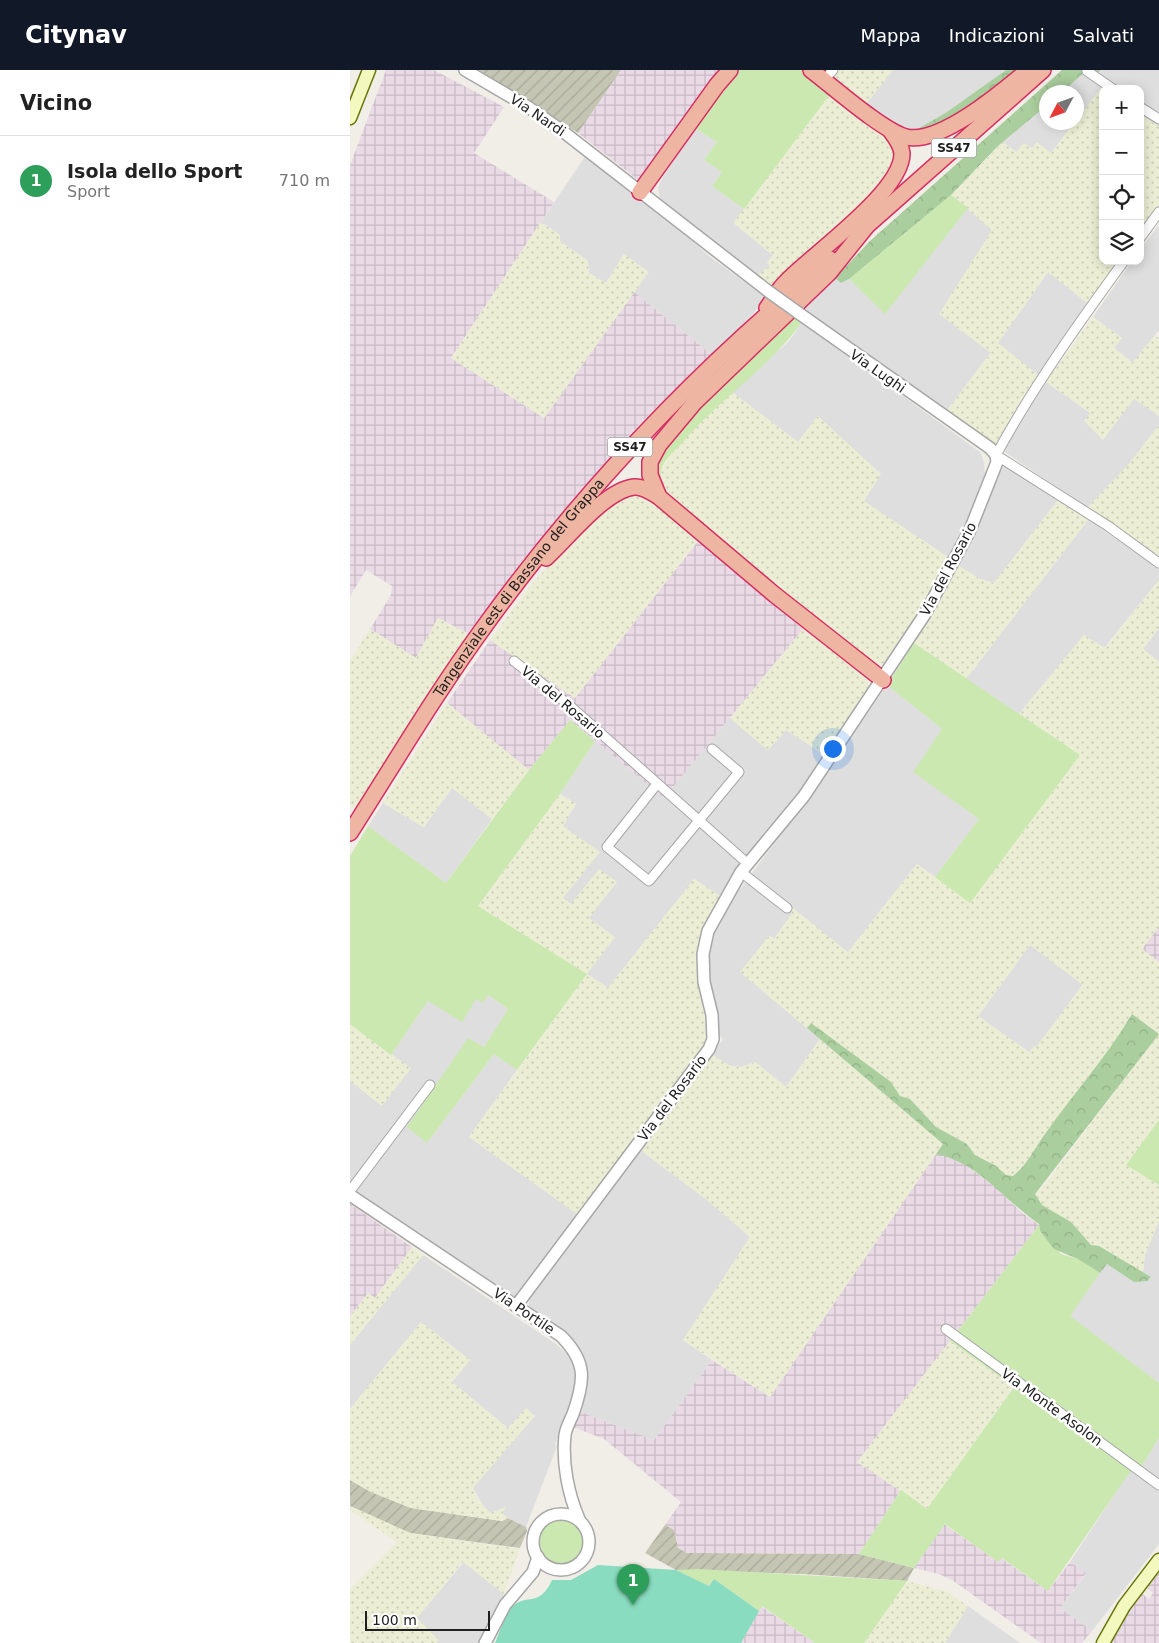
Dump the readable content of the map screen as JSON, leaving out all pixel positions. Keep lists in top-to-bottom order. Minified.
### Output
{"streets":{"highway":["SS47","Tangenziale est di Bassano del Grappa"],"street":["Via Nardi","Via Lughi","Via del Rosario","Via Portile","Via Monte Asolon"]},"crossings":[["Via Nardi","Via Lughi"],["Via Lughi","Via del Rosario"],["Via del Rosario","Via Portile"]],"scale_bar":"100 m","north":"bottom left","page":{"header":"Citynav","nav":["Mappa","Indicazioni","Salvati"],"heading":"Vicino","map_buttons":["+","−"],"list":[{"mark":"1","name":"Isola dello Sport","note":"Sport","value":"710 m"}],"pins":"1","scale":"100 m"}}
